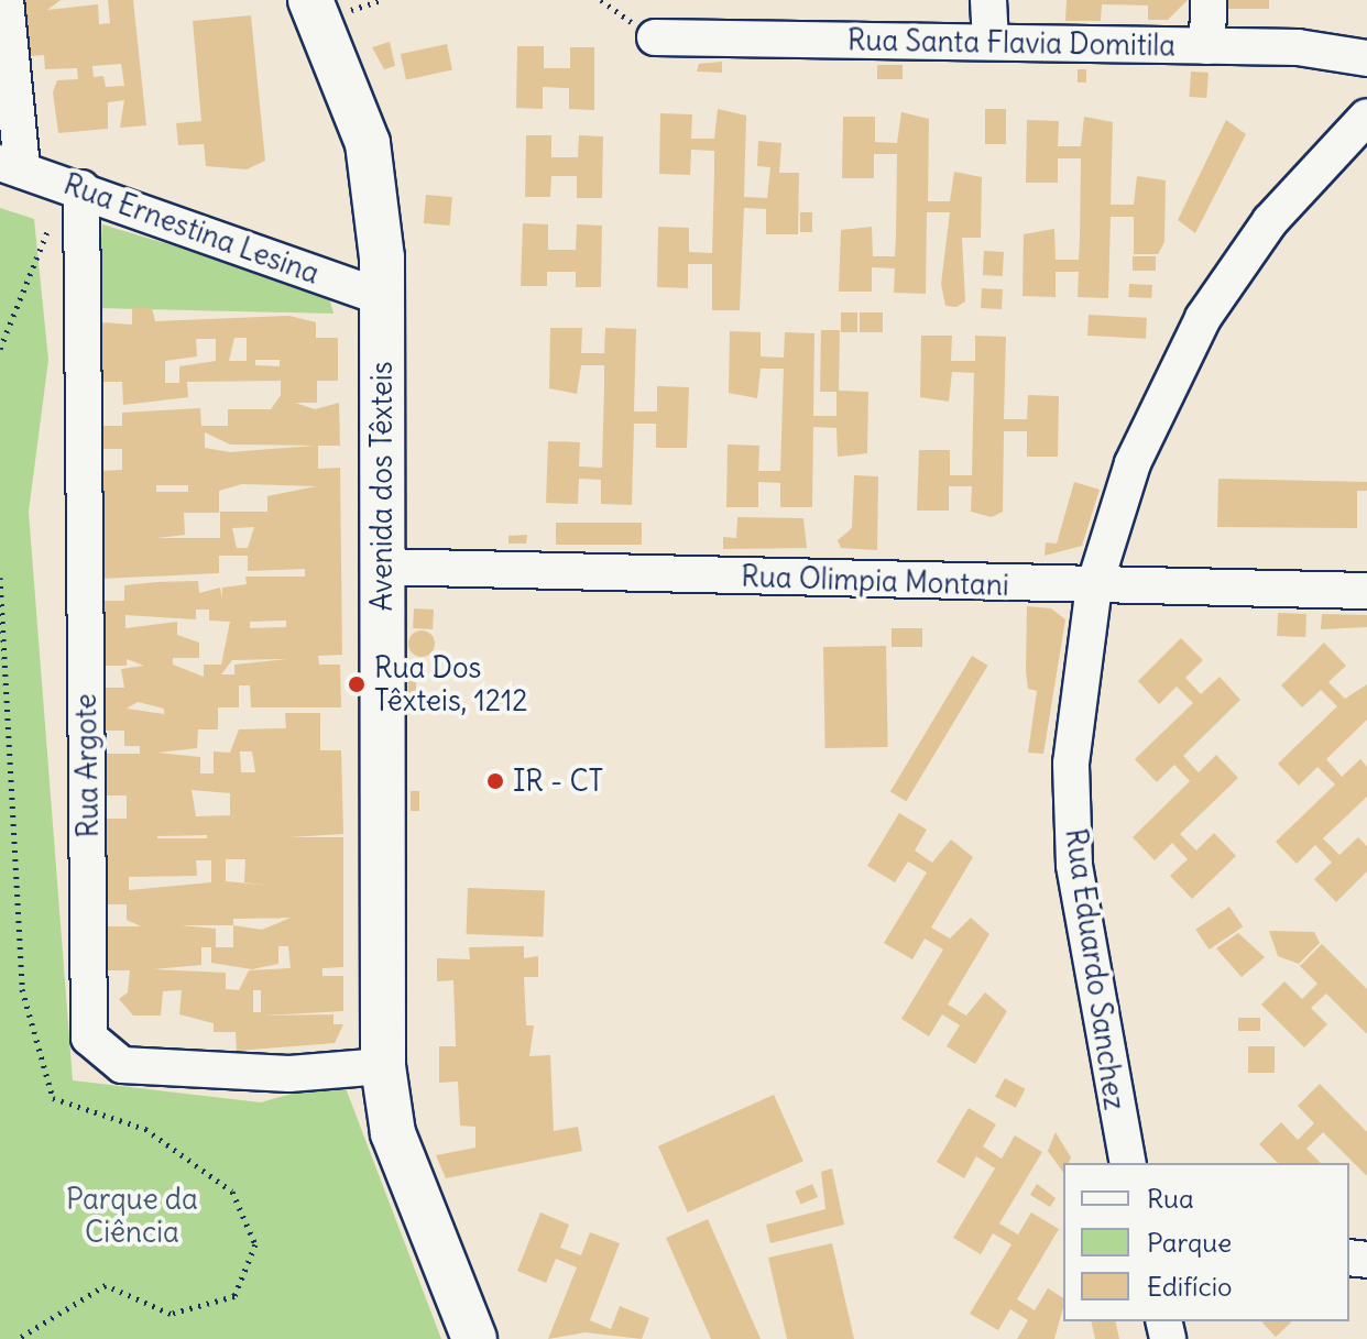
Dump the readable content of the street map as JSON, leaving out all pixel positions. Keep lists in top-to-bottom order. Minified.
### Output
{"streets":{"main road":["Avenida dos Têxteis"],"street":["Rua Santa Flavia Domitila","Rua Ernestina Lesina","Rua Olimpia Montani","Rua Argote","Rua Eduardo Sanchez"]},"crossings":[["Rua Ernestina Lesina","Avenida dos Têxteis"],["Rua Ernestina Lesina","Rua Argote"],["Avenida dos Têxteis","Rua Olimpia Montani"],["Avenida dos Têxteis","Rua Argote"],["Rua Olimpia Montani","Rua Eduardo Sanchez"]],"parks":["Parque da Ciência"],"places":["Rua Dos Têxteis, 1212","IR - CT"],"legend":["Rua","Parque","Edifício"]}
